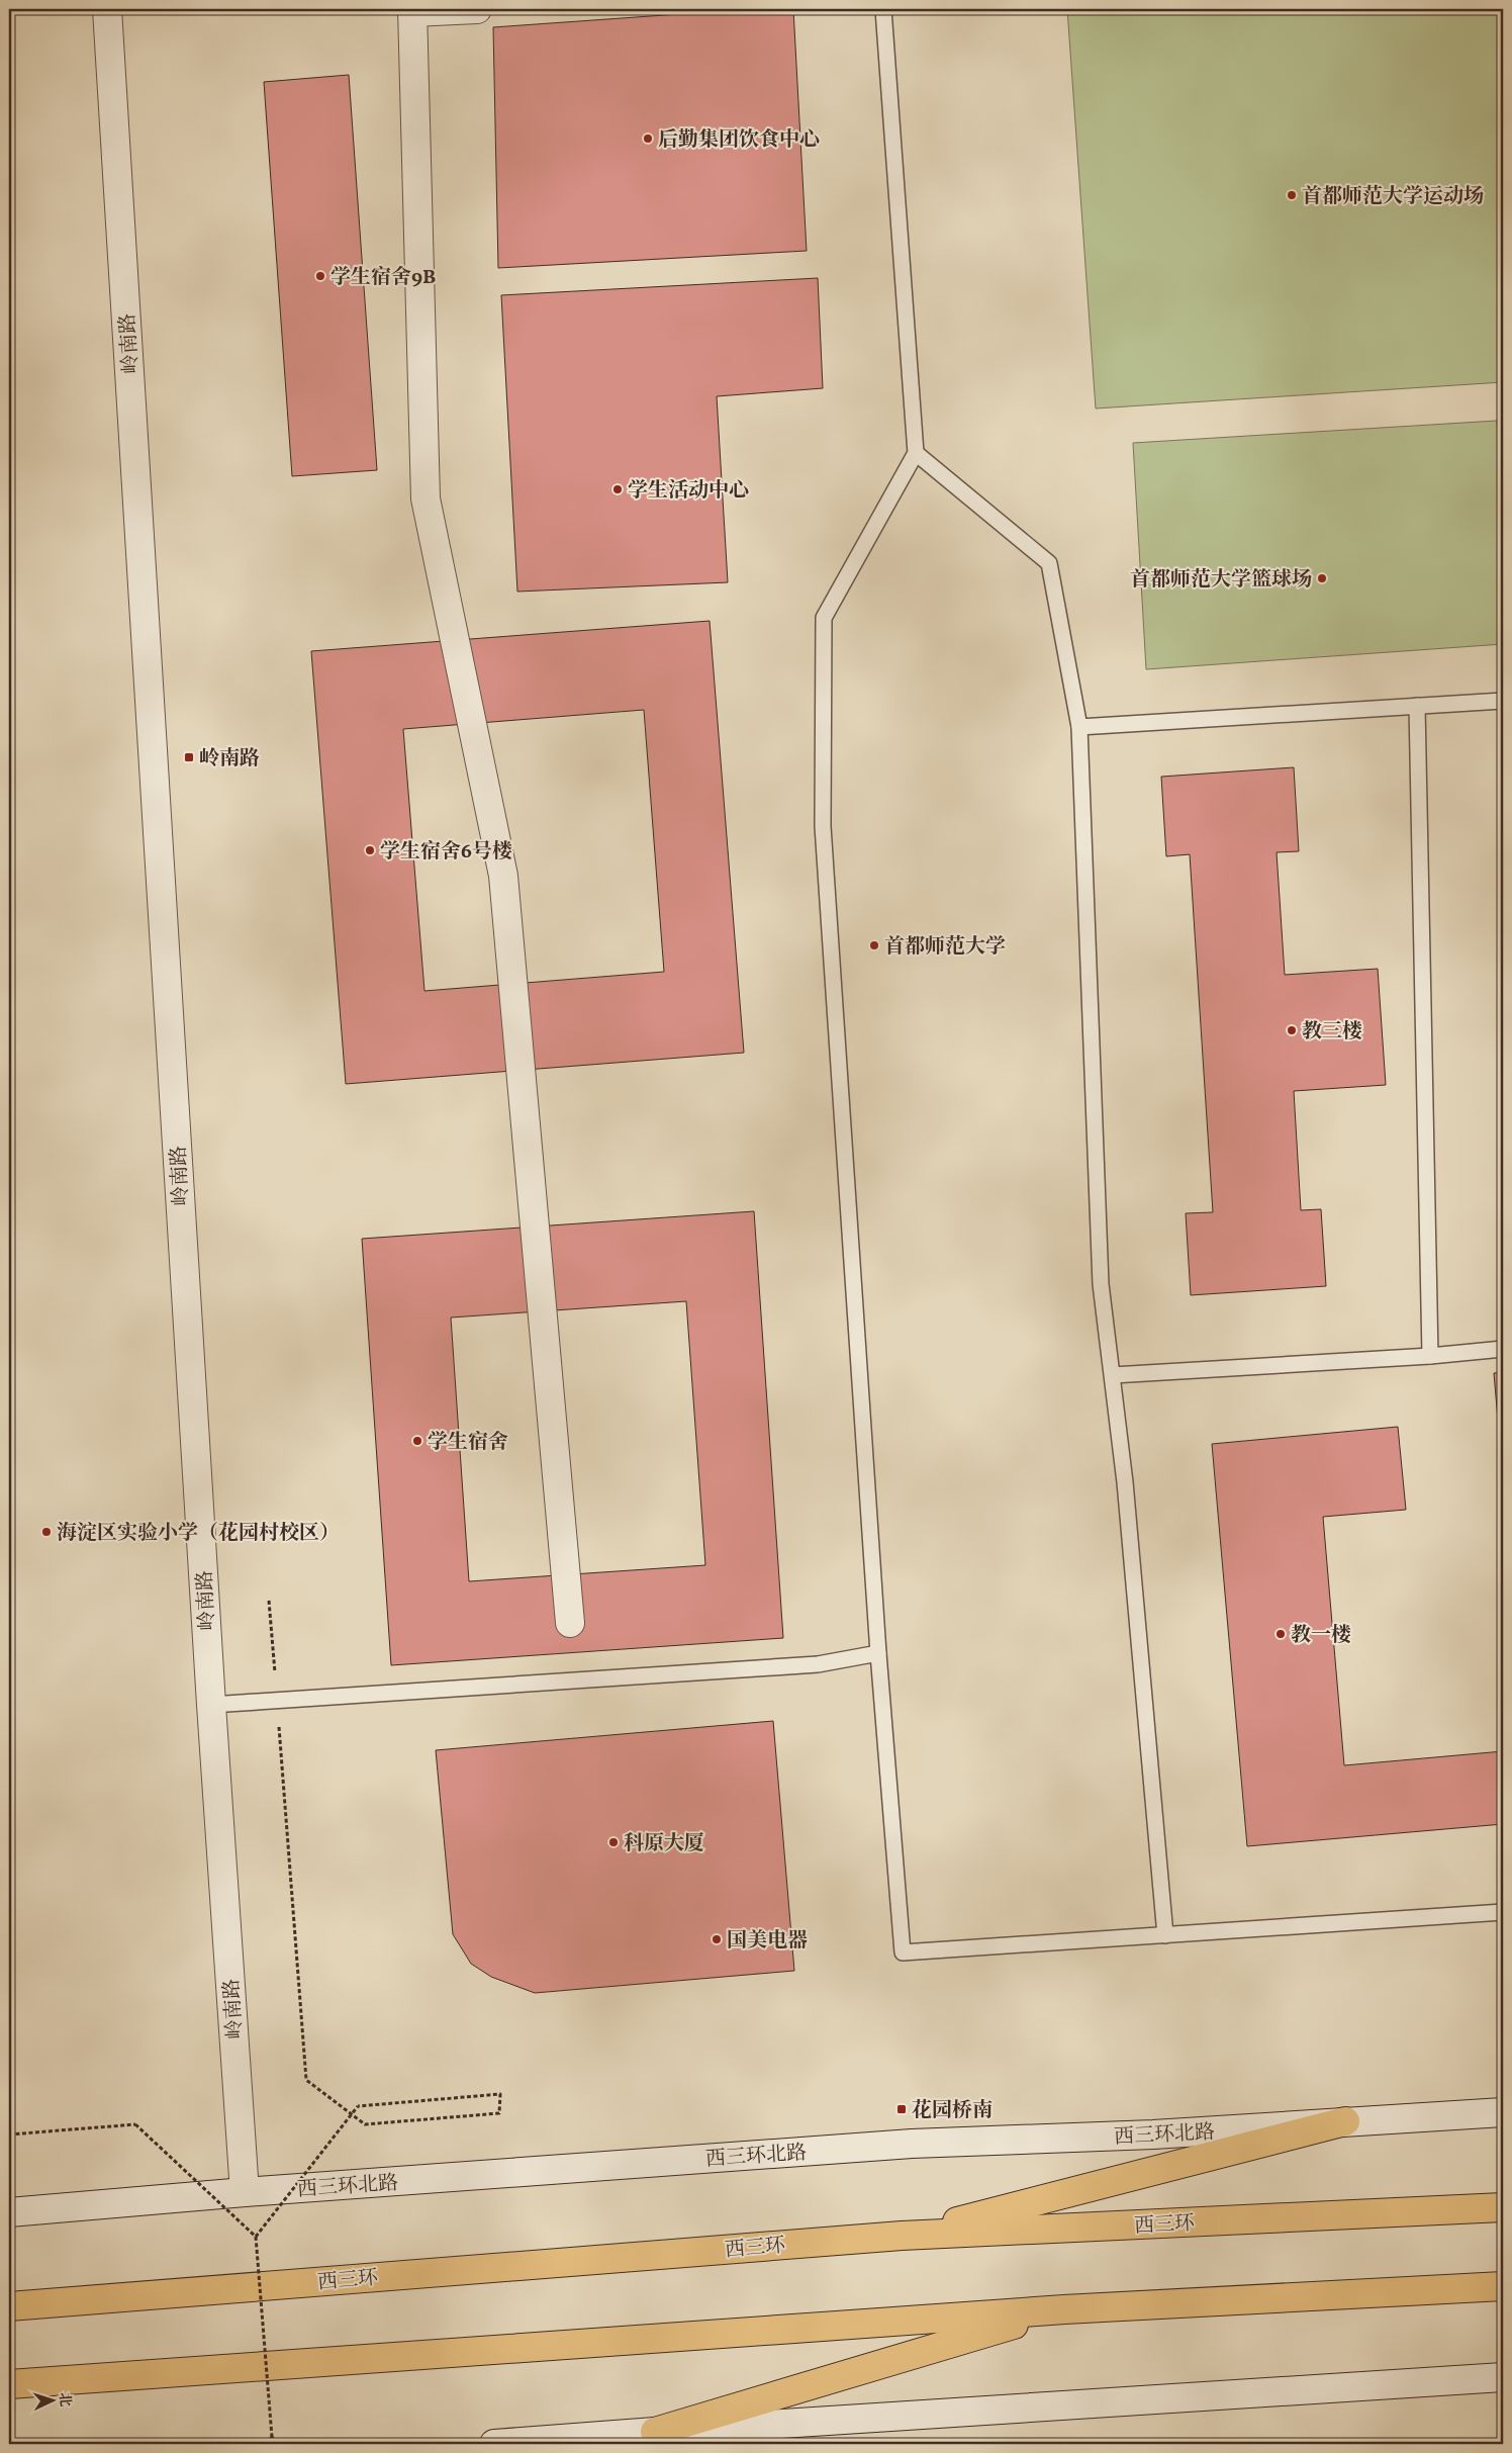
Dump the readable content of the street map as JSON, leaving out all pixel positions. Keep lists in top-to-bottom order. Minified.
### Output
{"streets":{"highway":["西三环"],"street":["岭南路","西三环北路"]},"crossings":[["岭南路","西三环北路"]],"places":{"other":["后勤集团饮食中心","首都师范大学运动场","学生宿舍9B","学生活动中心","首都师范大学篮球场","学生宿舍6号楼","首都师范大学","教三楼","学生宿舍","海淀区实验小学（花园村校区）","教一楼","科原大厦","国美电器"],"transit":["岭南路","花园桥南"]},"north":"right"}
